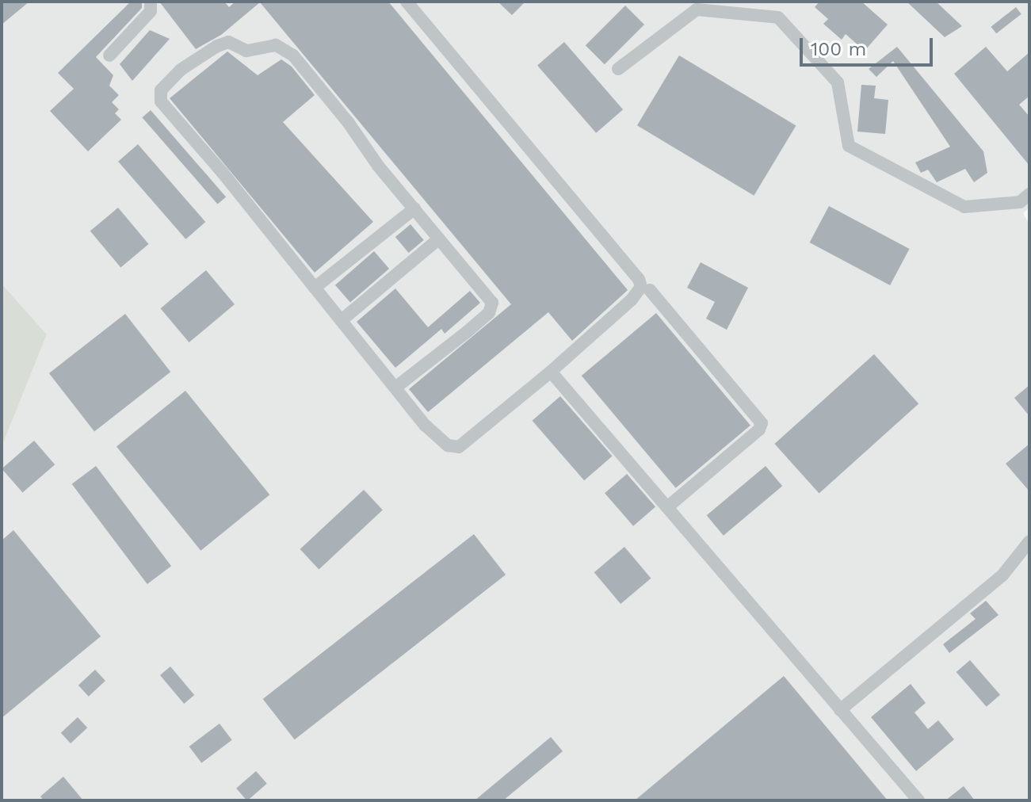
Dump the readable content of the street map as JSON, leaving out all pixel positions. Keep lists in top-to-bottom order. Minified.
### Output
{"scale_bar":"100 m"}
